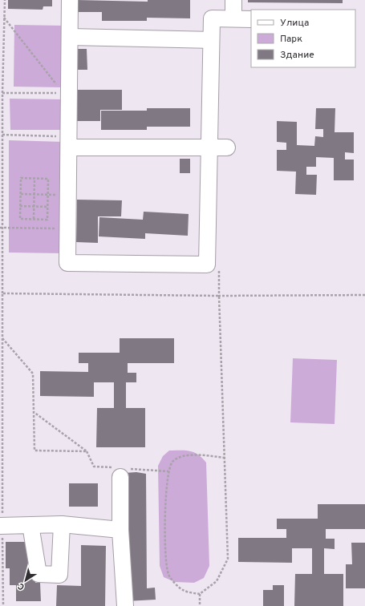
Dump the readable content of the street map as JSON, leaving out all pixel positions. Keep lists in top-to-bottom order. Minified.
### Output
{"legend":["Улица","Парк","Здание"],"north":"bottom left"}
